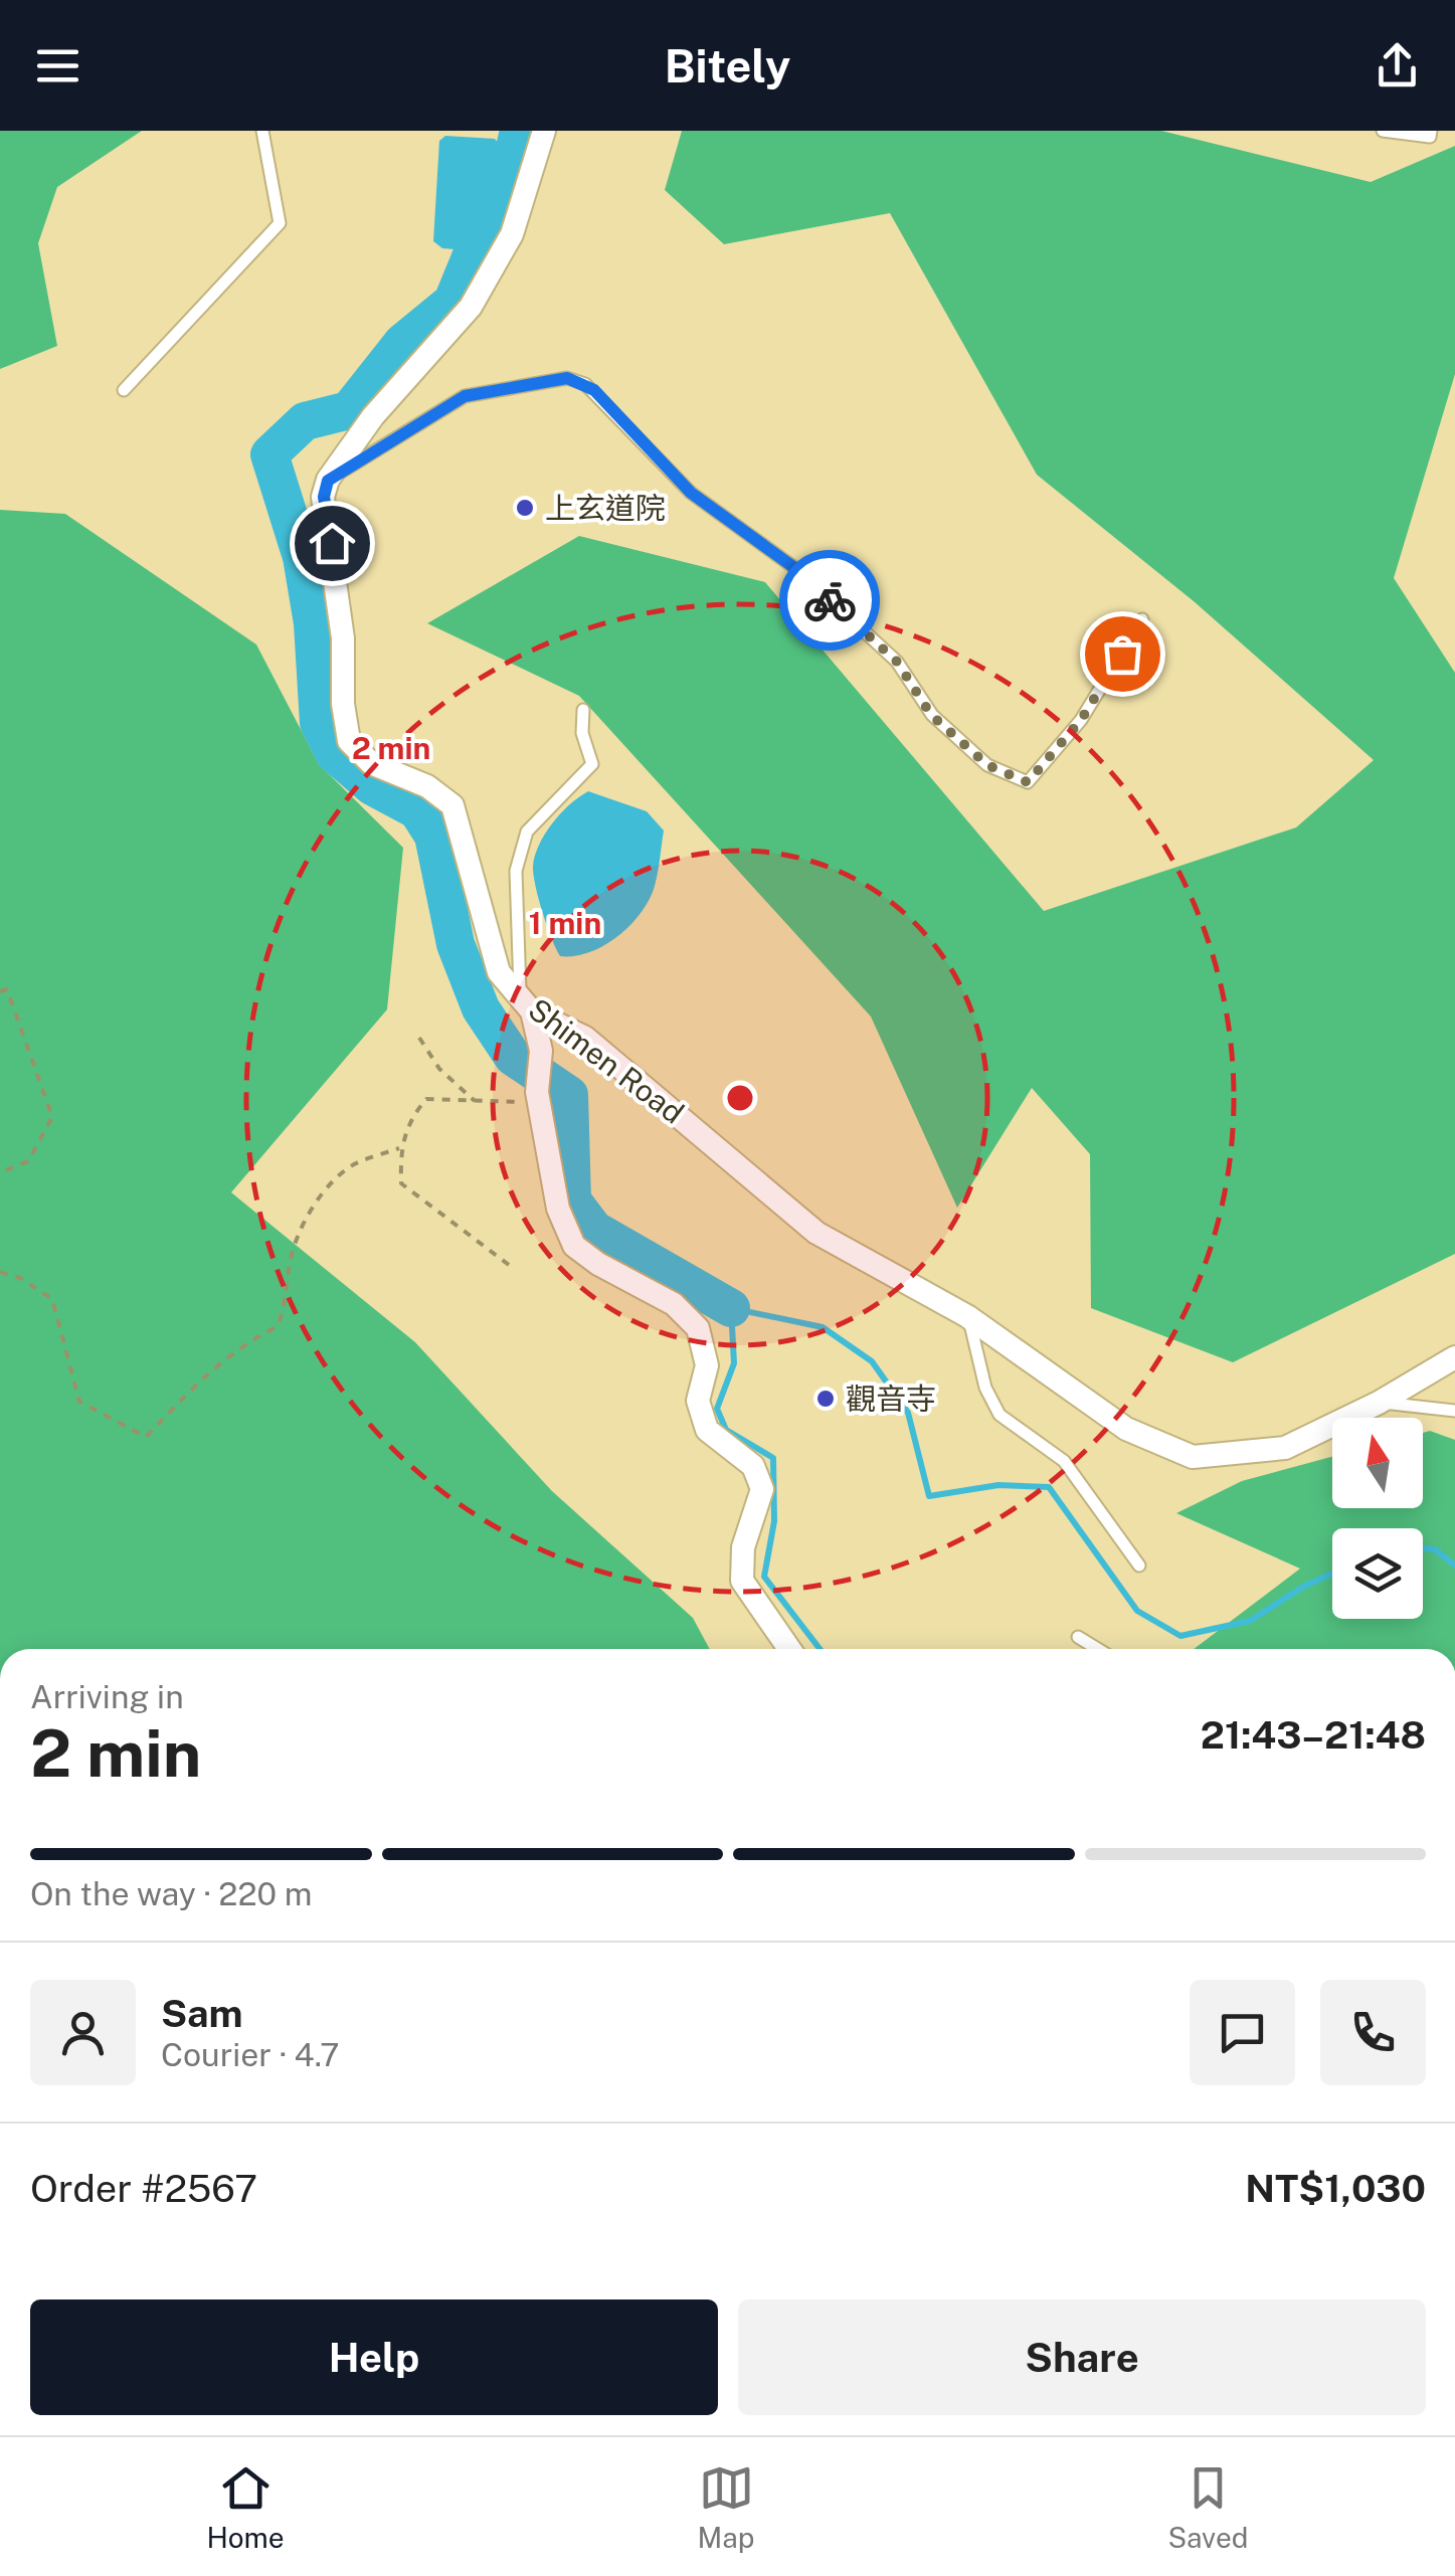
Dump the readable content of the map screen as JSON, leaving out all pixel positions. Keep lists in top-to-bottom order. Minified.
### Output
{"streets":{"street":["Shimen Road"]},"places":["上玄道院","觀音寺"],"north":"top","page":{"header":"Bitely","heading":["2 min","Arriving in","21:43–21:48"],"panel":["Sam","Courier · 4.7","Order #2567","NT$1,030"],"bar":"On the way · 220 m","buttons":["Help","Share"],"tabs":["Home","Map","Saved"]},"rings":["2 min","1 min"]}
